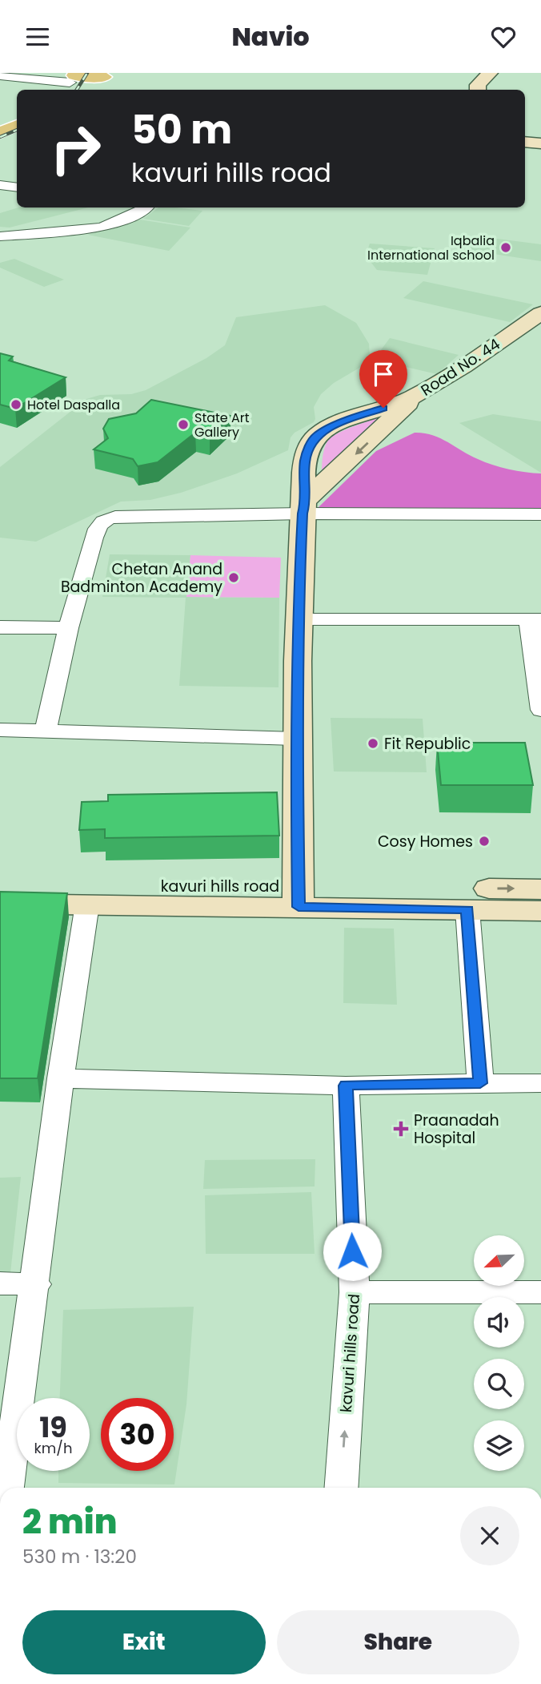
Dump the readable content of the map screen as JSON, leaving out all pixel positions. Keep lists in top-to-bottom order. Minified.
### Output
{"streets":{"street":["Road No. 44","kavuri hills road"]},"crossings":[["Road No. 44","kavuri hills road"]],"places":{"other":["Iqbalia International school","Hotel Daspalla","State Art Gallery","Chetan Anand Badminton Academy","Fit Republic","Cosy Homes"],"health":["Praanadah Hospital"]},"north":"bottom left","page":{"header":"Navio","turn":["50 m","kavuri hills road"],"speed":"19 km/h","limit":"30","heading":["2 min","530 m · 13:20"],"buttons":["Exit","Share"]}}
